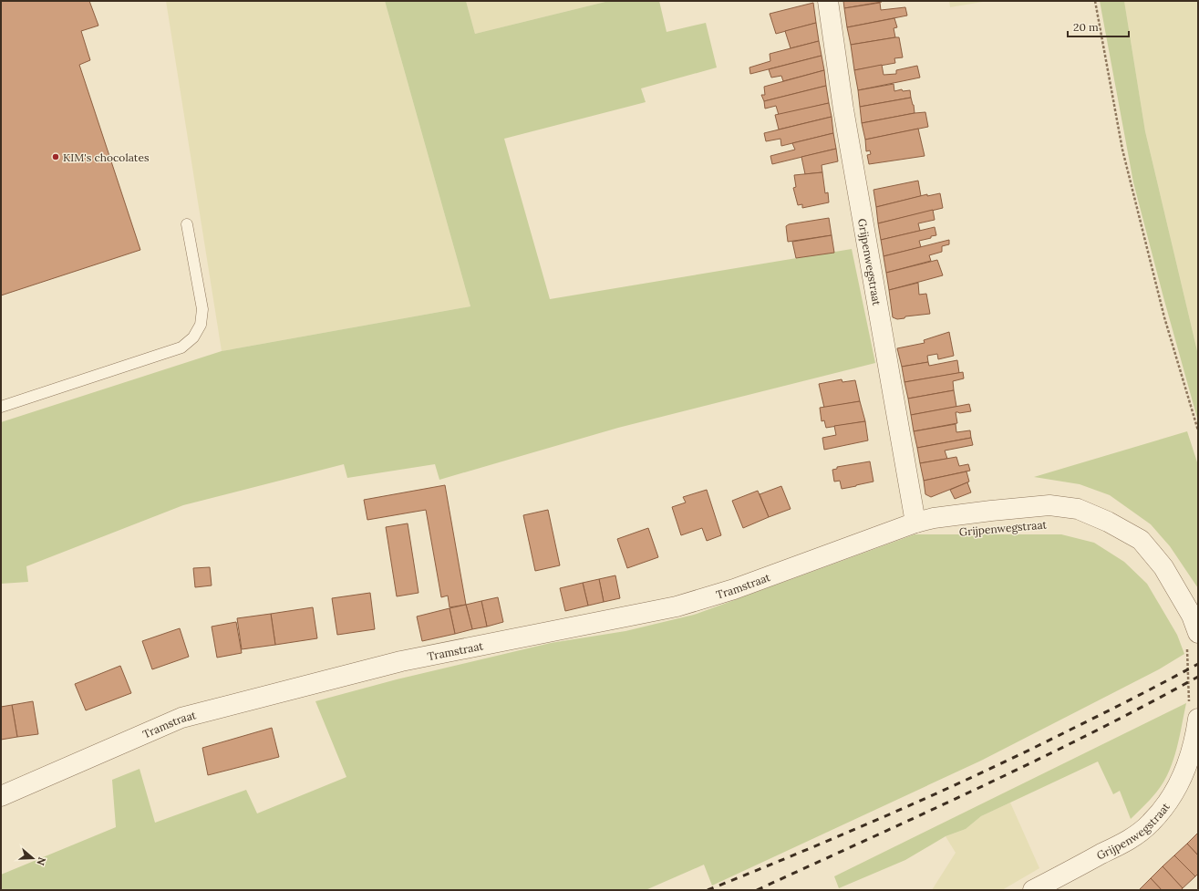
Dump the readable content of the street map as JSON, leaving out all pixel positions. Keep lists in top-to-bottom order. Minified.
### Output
{"streets":{"street":["Grijpenwegstraat","Tramstraat"]},"crossings":[["Grijpenwegstraat","Tramstraat"]],"places":["KIM's chocolates"],"scale_bar":"20 m","north":"right"}
